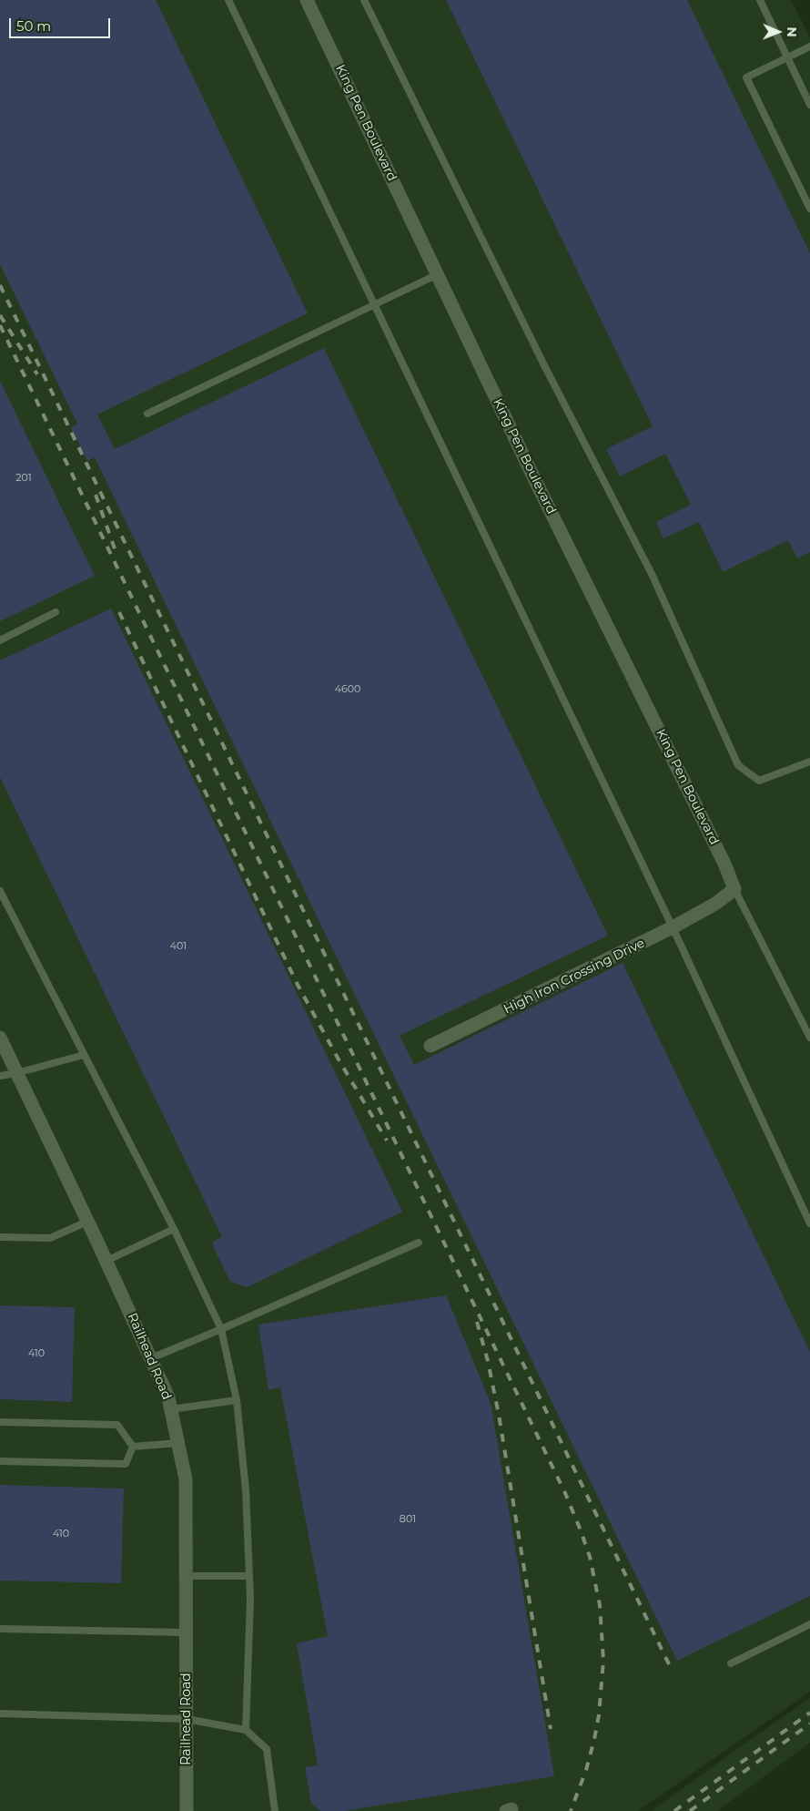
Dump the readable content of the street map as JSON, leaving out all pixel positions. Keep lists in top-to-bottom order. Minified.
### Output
{"streets":{"street":["King Pen Boulevard","High Iron Crossing Drive","Railhead Road"]},"crossings":[["King Pen Boulevard","High Iron Crossing Drive"]],"house_numbers":["201","4600","401","410","801","410"],"scale_bar":"50 m","north":"right"}
